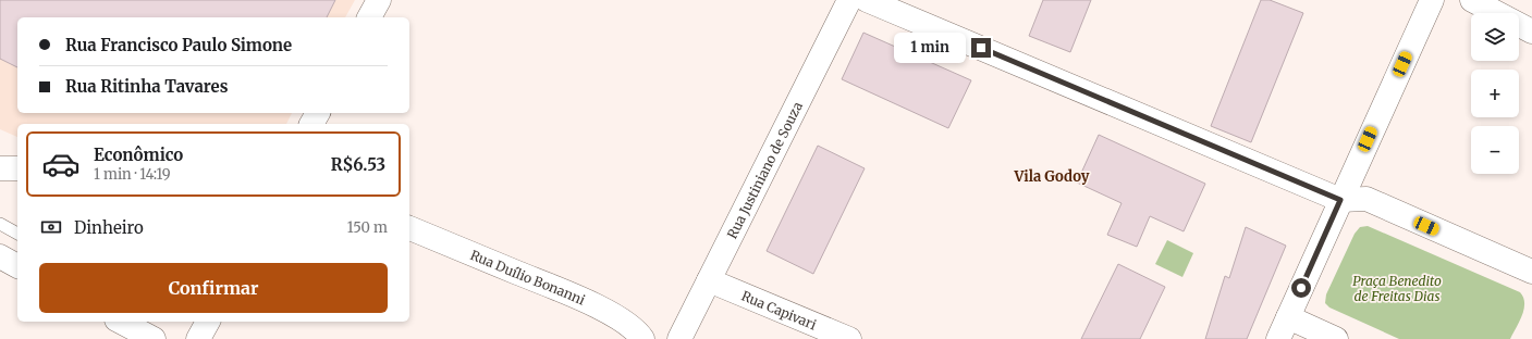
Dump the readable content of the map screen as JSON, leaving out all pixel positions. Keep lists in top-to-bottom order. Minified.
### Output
{"streets":{"street":["Rua Justiniano de Souza","Rua Duílio Bonanni","Rua Capivari"]},"crossings":[["Rua Justiniano de Souza","Rua Capivari"]],"districts":["Vila Godoy"],"parks":["Praça Benedito de Freitas Dias"],"page":{"map_buttons":["+","−"],"banner":["Rua Francisco Paulo Simone","Rua Ritinha Tavares"],"bubble":"1 min","list":[{"name":"Econômico","note":"1 min · 14:19","value":"R$6.53"}],"pay":["Dinheiro","150 m"],"buttons":"Confirmar"}}
